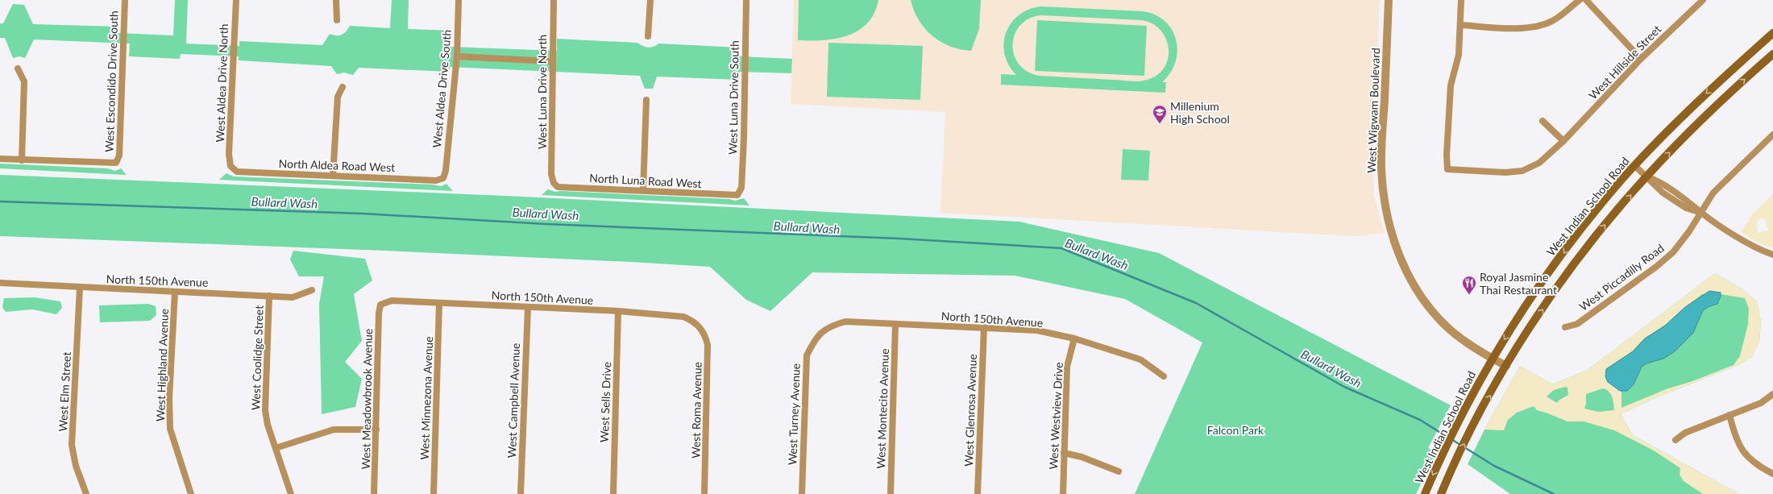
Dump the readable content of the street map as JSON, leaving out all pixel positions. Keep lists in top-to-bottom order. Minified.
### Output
{"streets":{"main road":["West Indian School Road"],"street":["West Hillside Street","West Escondido Drive South","West Aldea Drive North","West Aldea Drive South","West Luna Drive North","West Luna Drive South","West Wigwam Boulevard","North Aldea Road West","North Luna Road West","West Piccadilly Road","North 150th Avenue","West Coolidge Street","West Highland Avenue","West Elm Street","West Minnezona Avenue","West Meadowbrook Avenue","West Campbell Avenue","West Sells Drive","West Montecito Avenue","West Roma Avenue","West Glenrosa Avenue","West Turney Avenue","West Westview Drive"]},"crossings":[["West Aldea Drive North","North Aldea Road West"],["West Aldea Drive South","North Aldea Road West"],["West Luna Drive North","North Luna Road West"],["West Luna Drive South","North Luna Road West"],["West Wigwam Boulevard","West Indian School Road"],["North 150th Avenue","West Coolidge Street"],["North 150th Avenue","West Highland Avenue"],["North 150th Avenue","West Elm Street"],["North 150th Avenue","West Minnezona Avenue"],["North 150th Avenue","West Meadowbrook Avenue"],["North 150th Avenue","West Campbell Avenue"],["North 150th Avenue","West Sells Drive"],["North 150th Avenue","West Montecito Avenue"],["North 150th Avenue","West Roma Avenue"],["North 150th Avenue","West Glenrosa Avenue"],["North 150th Avenue","West Turney Avenue"],["North 150th Avenue","West Westview Drive"]],"water":["Bullard Wash"],"parks":["Falcon Park"],"places":{"school or university":["Millenium High School"],"restaurant":["Royal Jasmine Thai Restaurant"]}}
